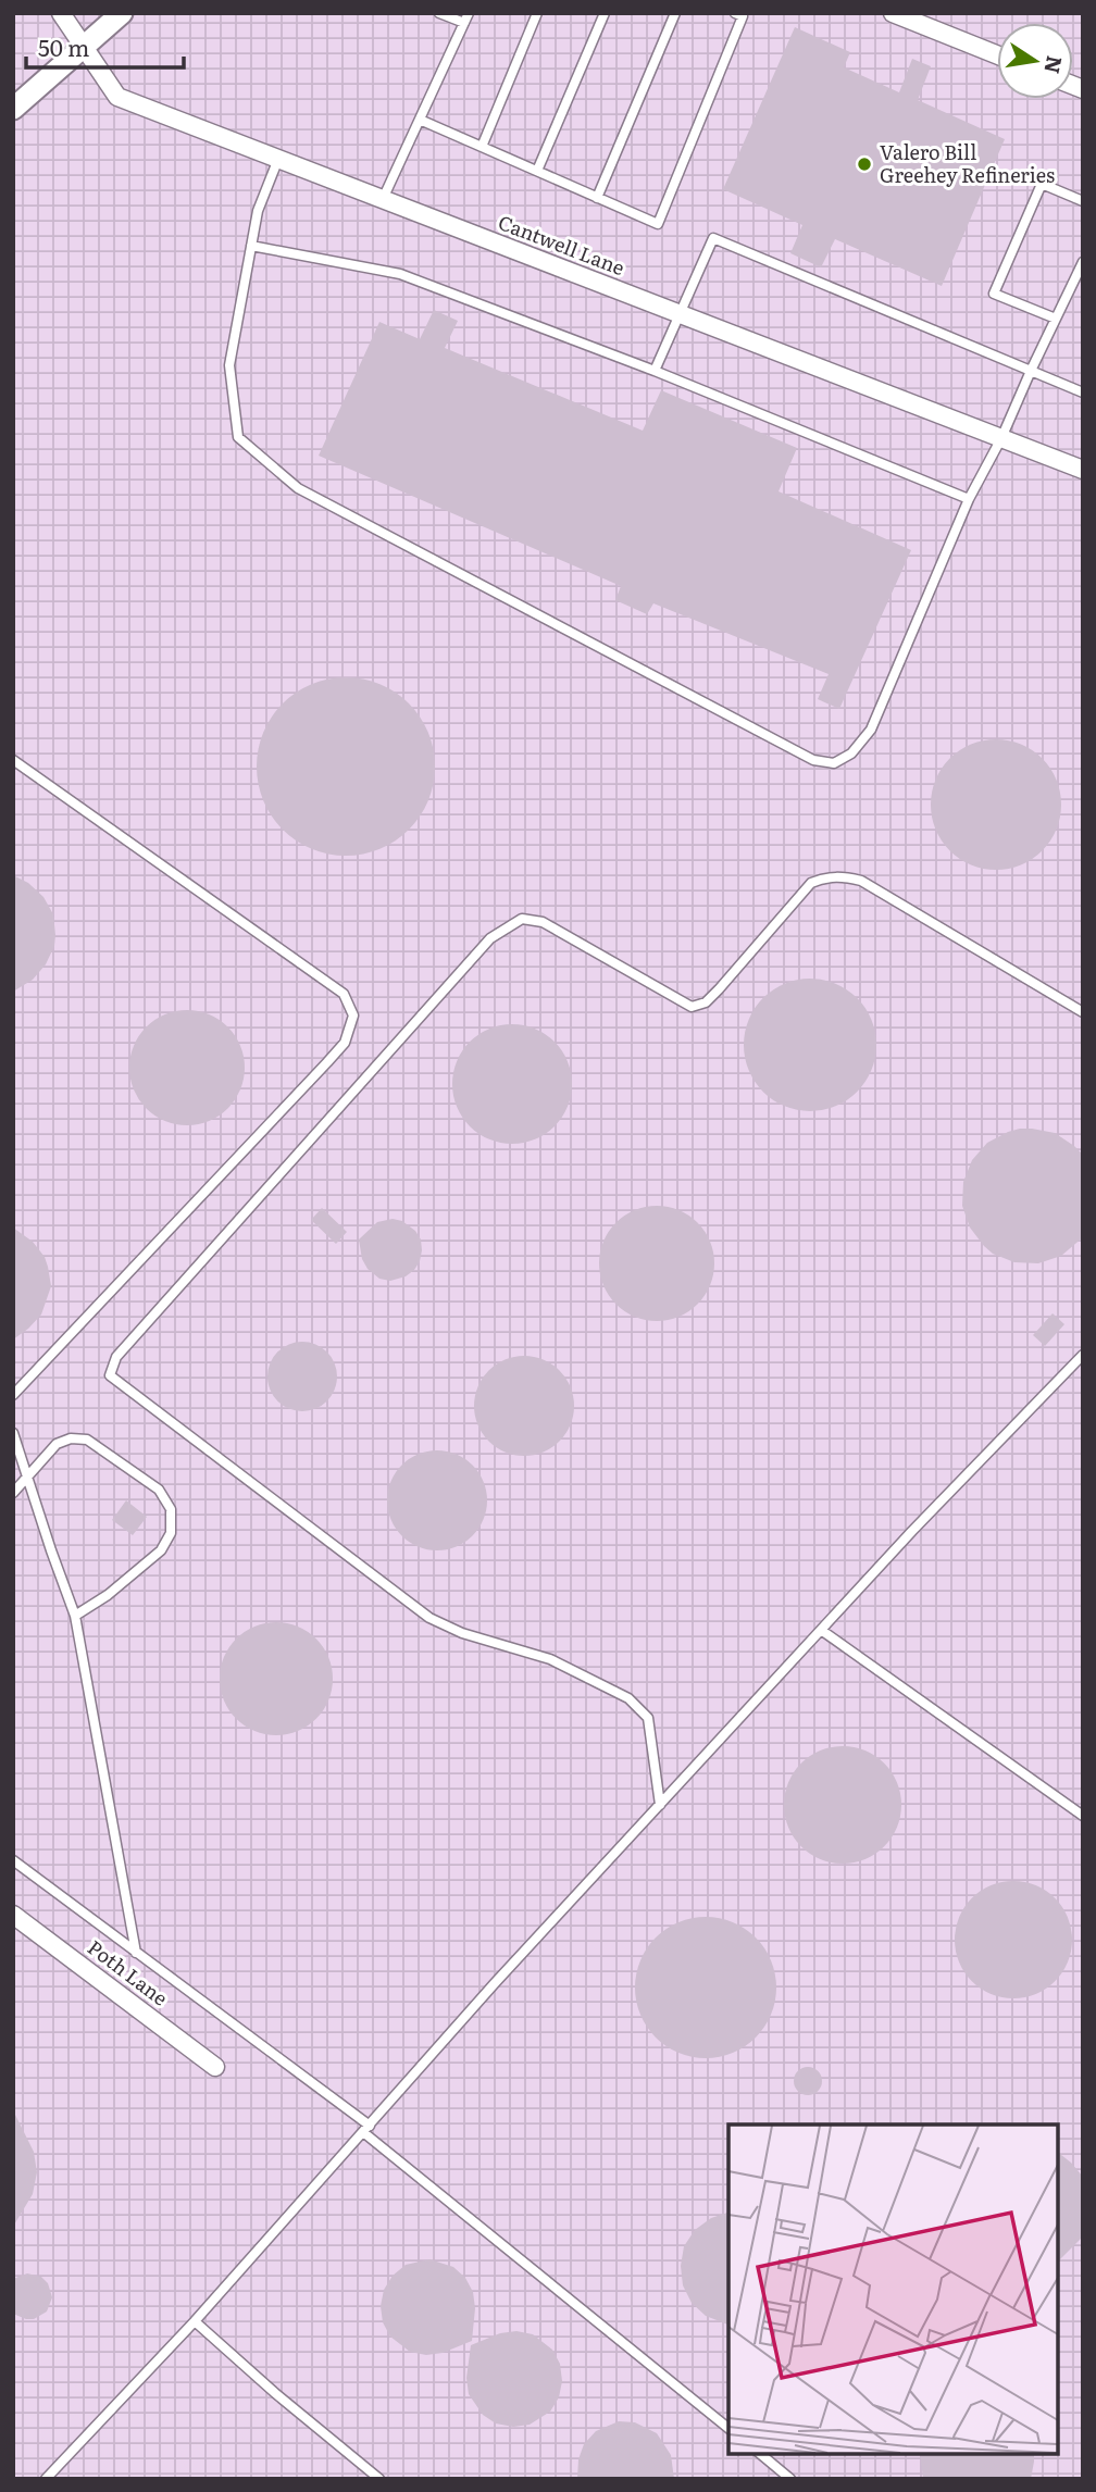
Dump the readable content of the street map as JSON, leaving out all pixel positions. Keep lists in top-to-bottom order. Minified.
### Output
{"streets":{"street":["Cantwell Lane","Poth Lane"]},"places":["Valero Bill Greehey Refineries"],"scale_bar":"50 m","north":"right"}
